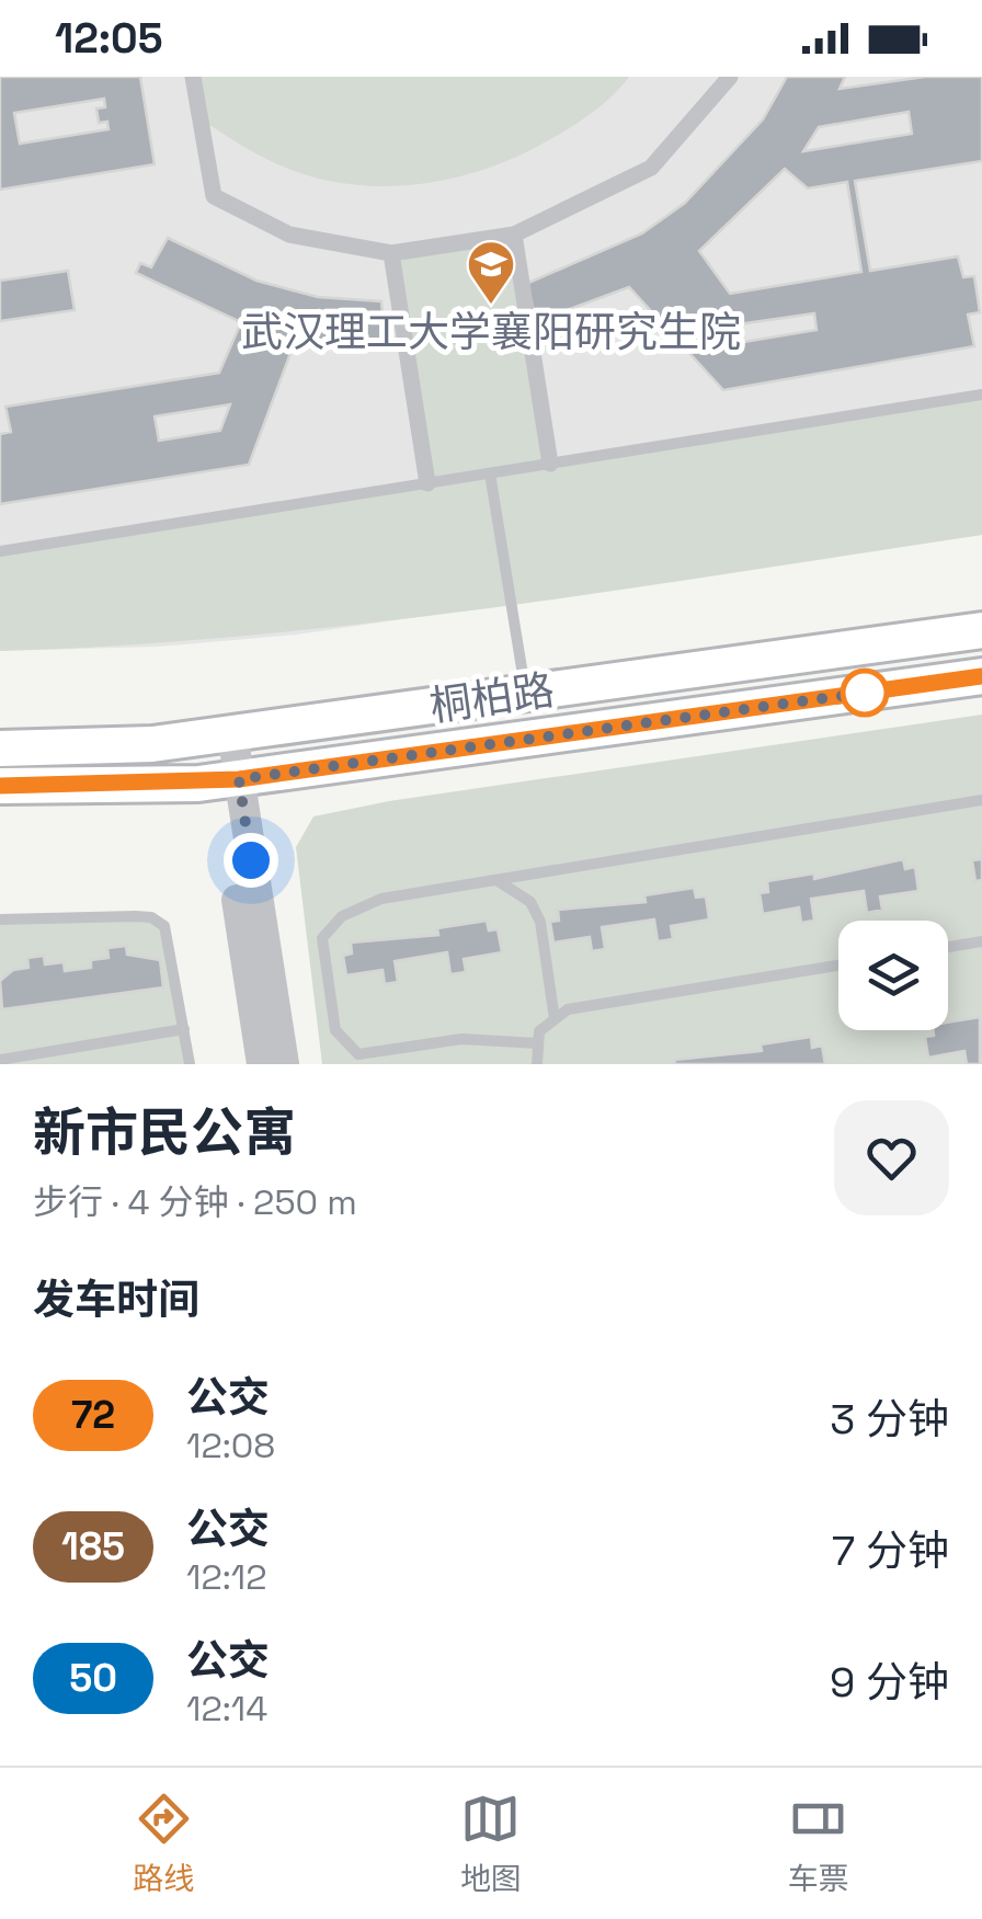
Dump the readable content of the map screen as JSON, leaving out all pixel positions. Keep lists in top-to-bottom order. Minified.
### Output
{"streets":{"main road":["桐柏路"]},"places":{"school or university":["武汉理工大学襄阳研究生院"]},"lines":["bus line 72"],"page":{"status":"12:05","heading":[["新市民公寓","步行 · 4 分钟 · 250 m"],"发车时间"],"list":[{"mark":"72","name":"公交","note":"12:08","value":"3 分钟"},{"mark":"185","name":"公交","note":"12:12","value":"7 分钟"},{"mark":"50","name":"公交","note":"12:14","value":"9 分钟"}],"tabs":["路线","地图","车票"]}}
